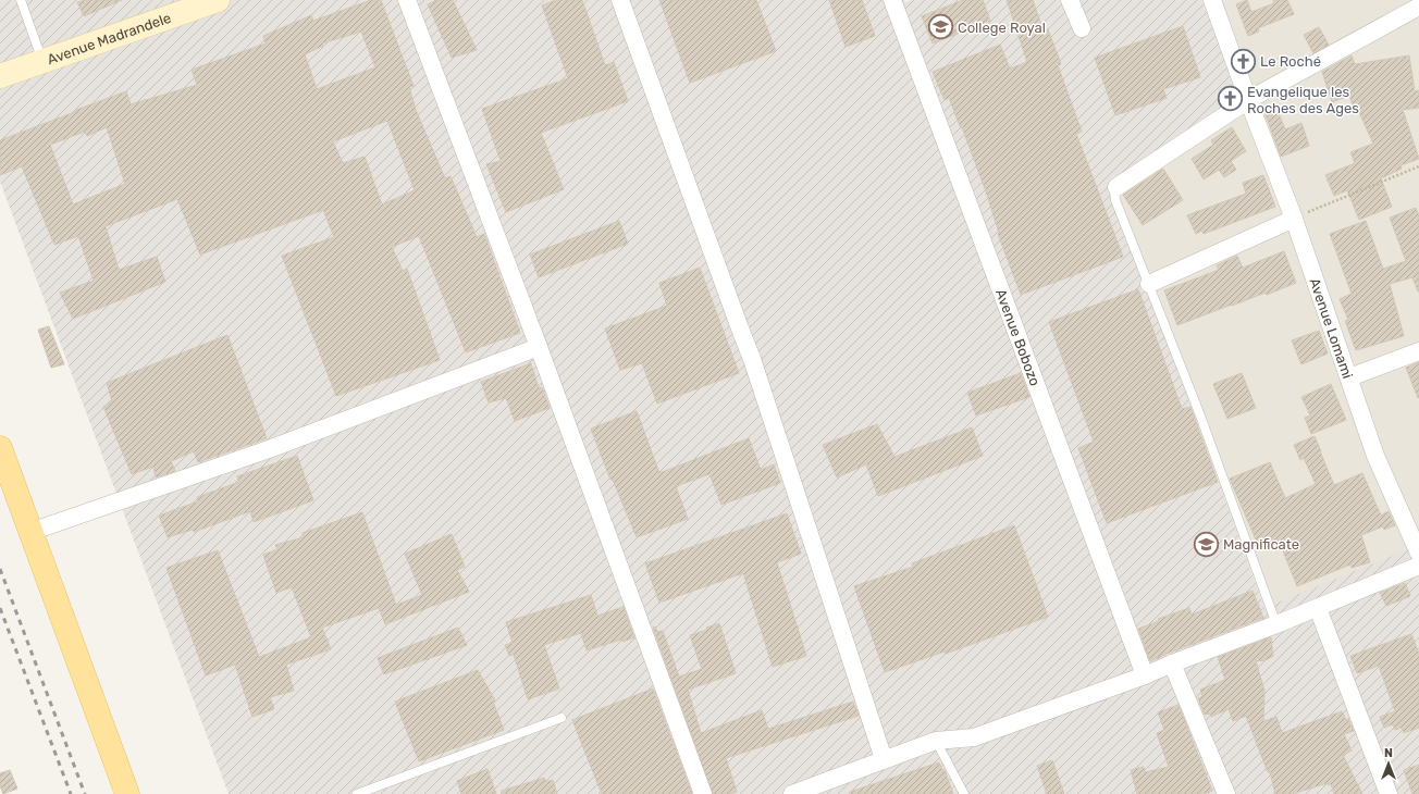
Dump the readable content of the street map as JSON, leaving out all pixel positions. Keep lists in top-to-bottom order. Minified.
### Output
{"streets":{"street":["Avenue Madrandele","Avenue Lomami","Avenue Bobozo"]},"places":{"school or university":["College Royal","Magnificate"],"church":["Le Roché","Evangelique les Roches des Ages"]},"north":"top"}
